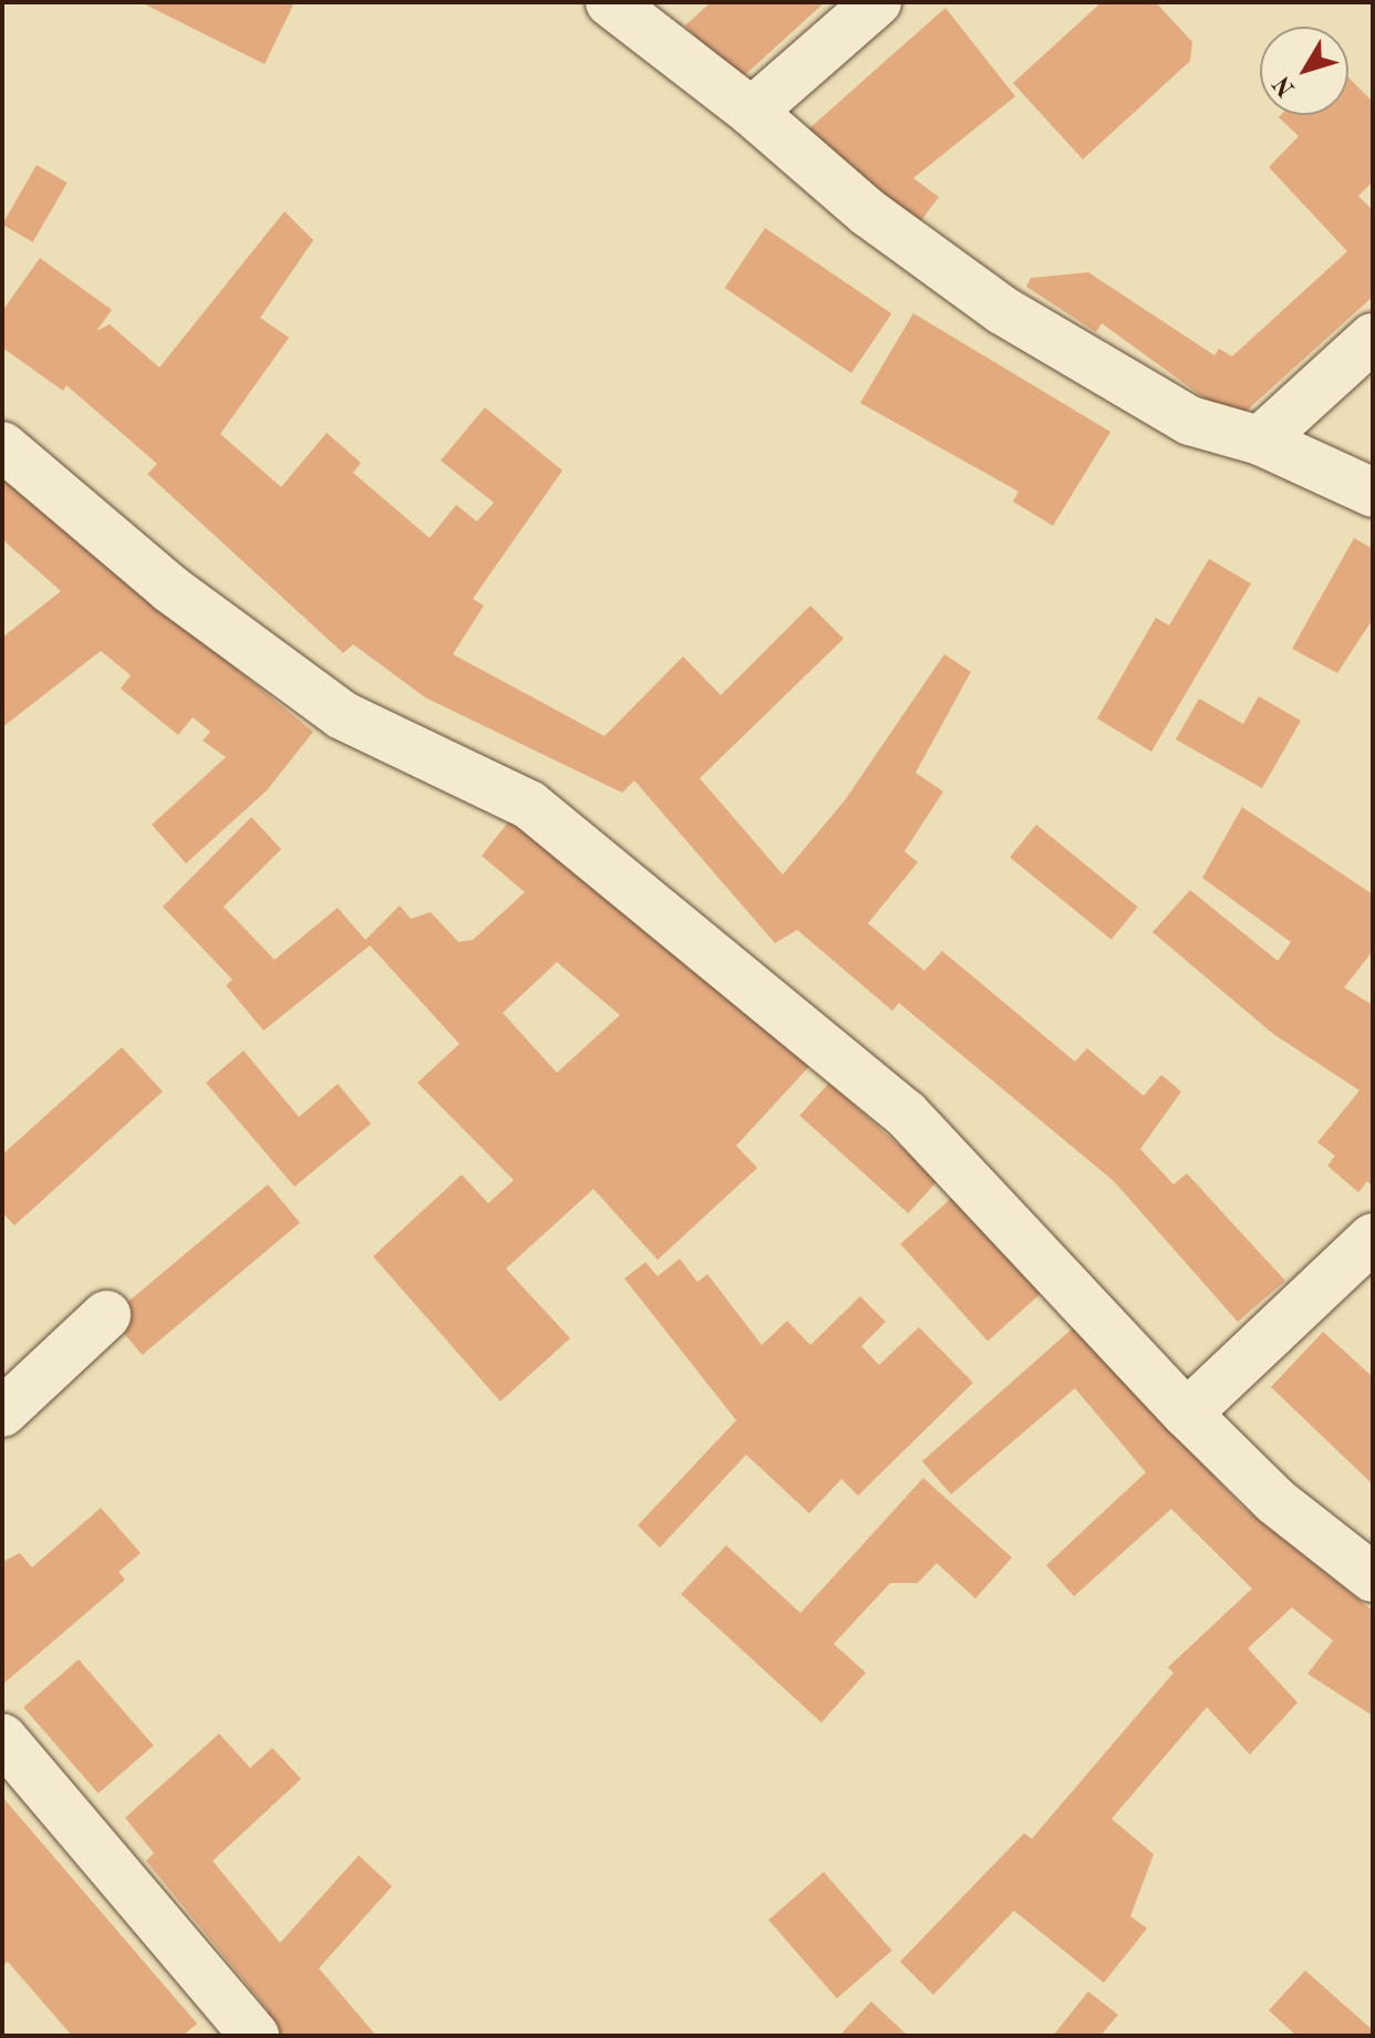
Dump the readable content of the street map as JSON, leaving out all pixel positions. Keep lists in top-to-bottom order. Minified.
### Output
{"north":"bottom left"}
